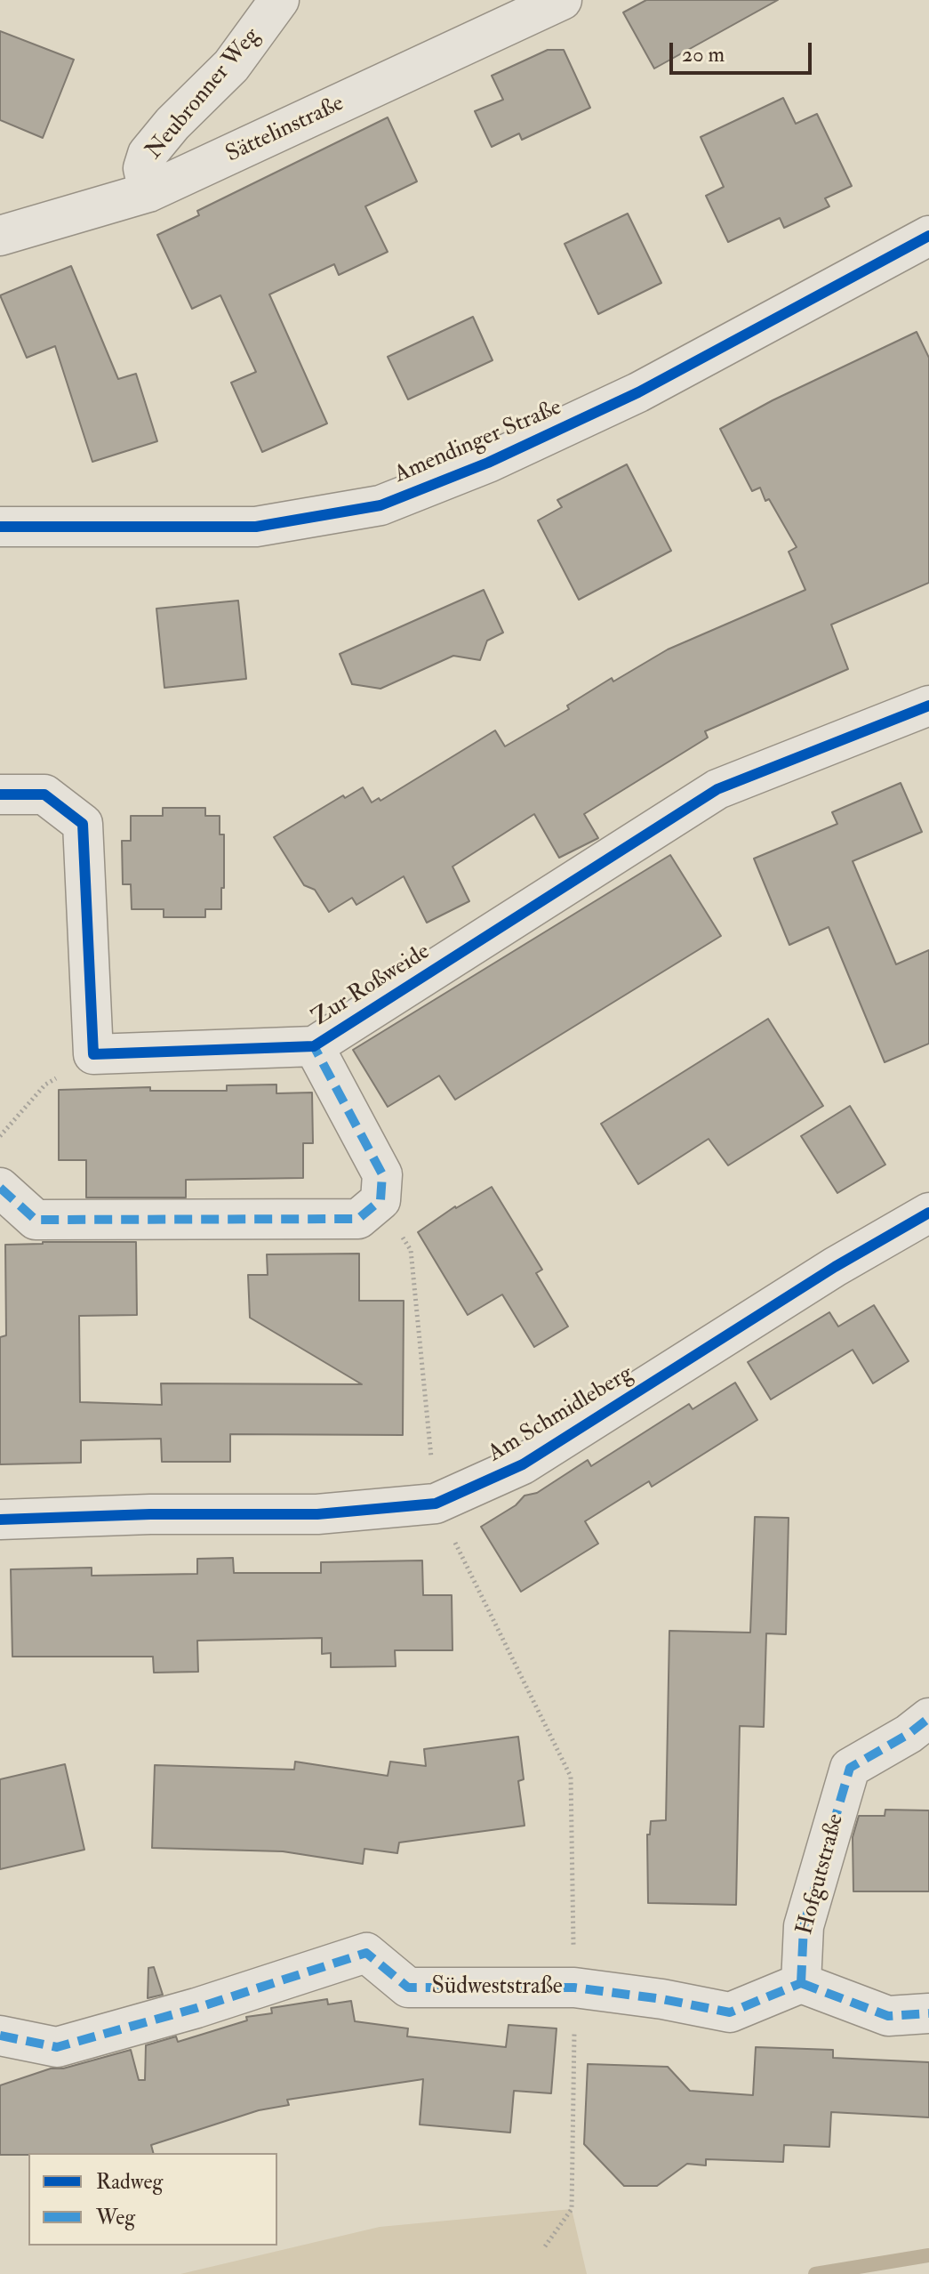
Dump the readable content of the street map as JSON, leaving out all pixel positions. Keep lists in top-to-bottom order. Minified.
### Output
{"streets":{"street":["Neubronner Weg","Sättelinstraße","Amendinger Straße","Zur Roßweide","Am Schmidleberg","Hofgutstraße","Südweststraße"]},"crossings":[["Neubronner Weg","Sättelinstraße"],["Hofgutstraße","Südweststraße"]],"legend":["Radweg","Weg"],"scale_bar":"20 m"}
